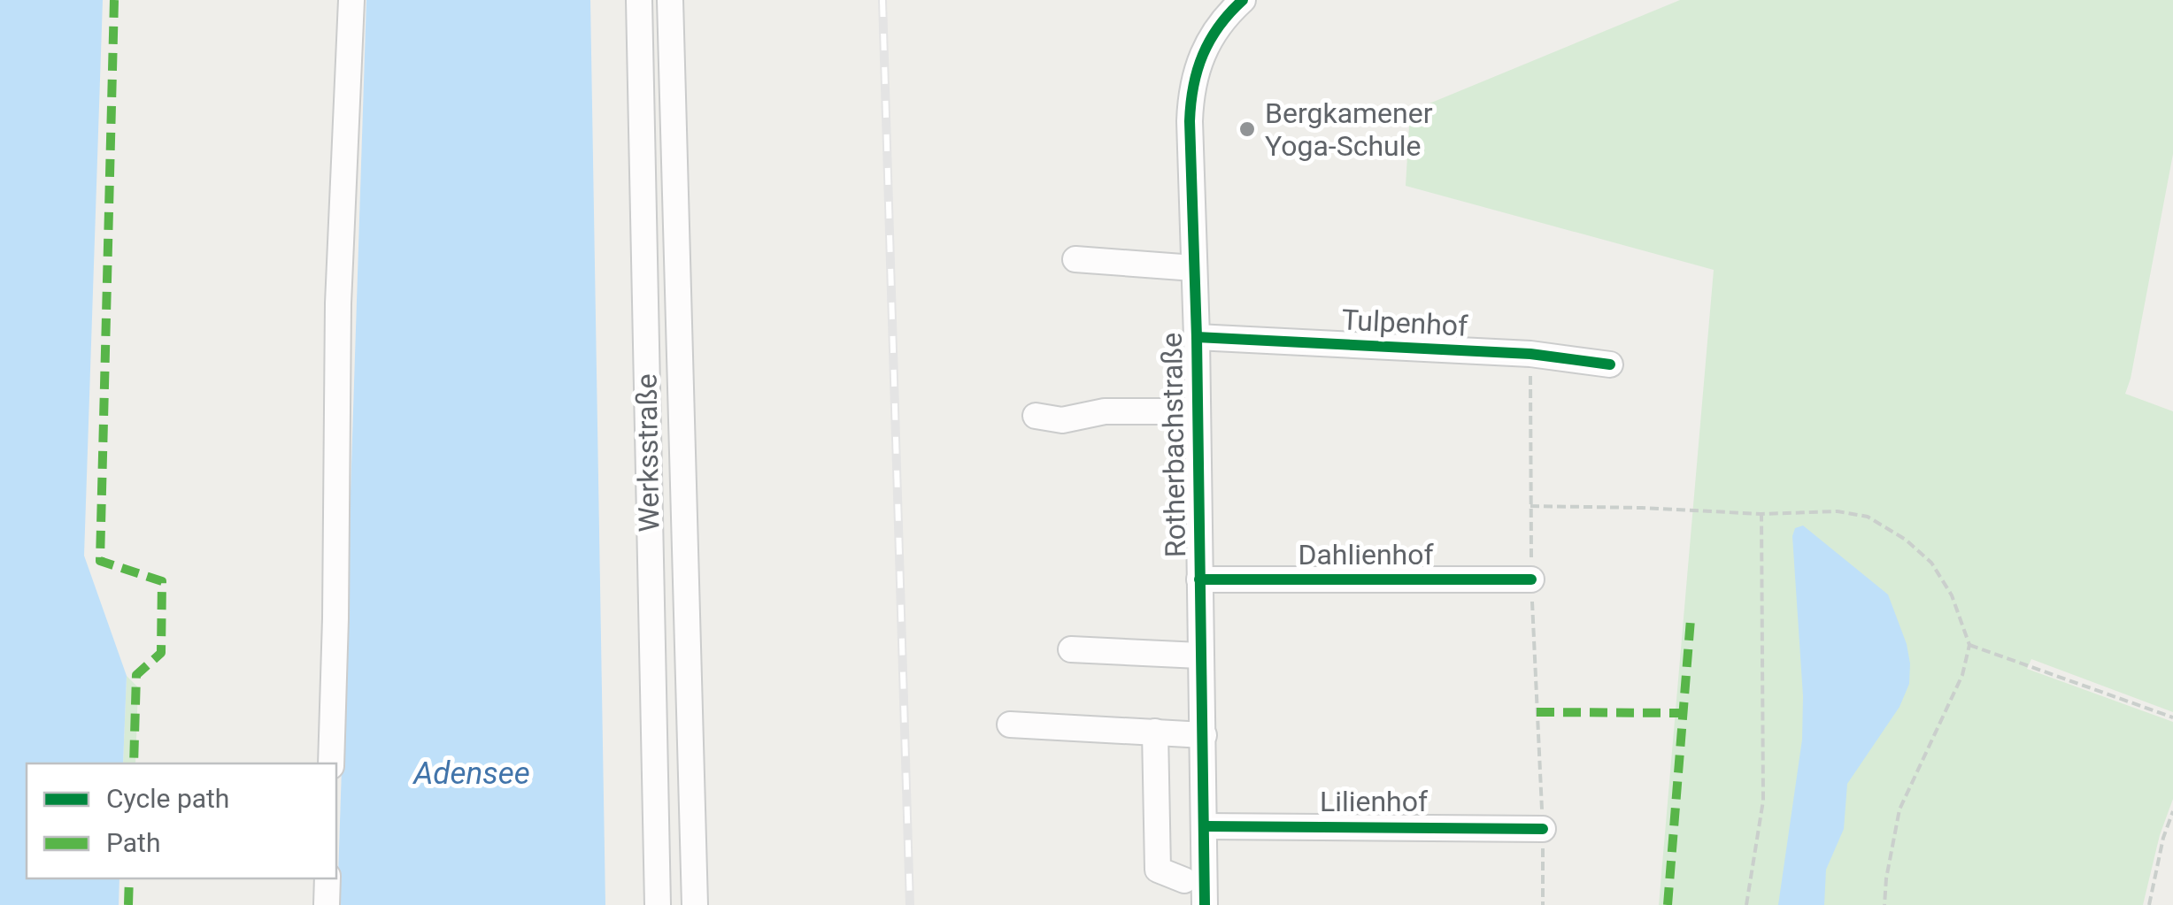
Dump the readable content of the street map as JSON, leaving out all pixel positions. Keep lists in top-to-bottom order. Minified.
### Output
{"streets":{"street":["Tulpenhof","Rotherbachstraße","Werksstraße","Dahlienhof","Lilienhof"]},"crossings":[["Tulpenhof","Rotherbachstraße"],["Rotherbachstraße","Dahlienhof"],["Rotherbachstraße","Lilienhof"]],"water":["Adensee"],"places":["Bergkamener Yoga-Schule"],"legend":["Cycle path","Path"]}
